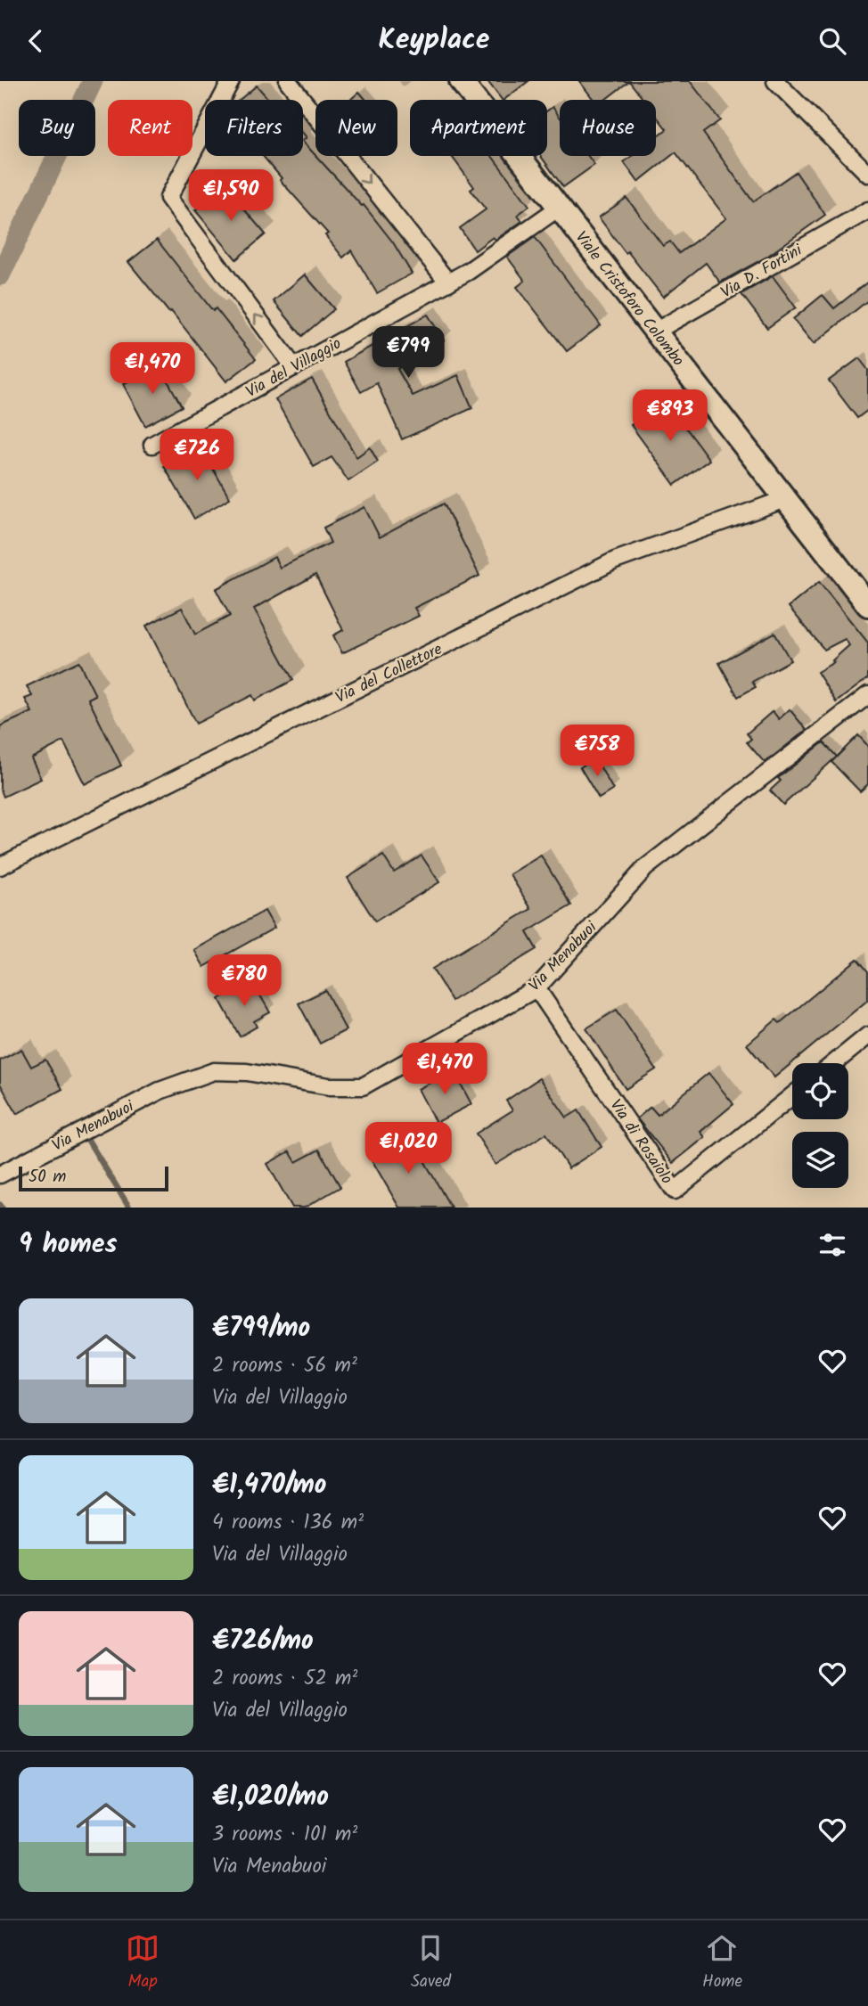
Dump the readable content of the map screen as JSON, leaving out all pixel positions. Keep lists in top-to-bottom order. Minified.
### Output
{"streets":{"street":["Via D. Fortini","Viale Cristoforo Colombo","Via del Villaggio","Via del Collettore","Via Menabuoi","Via di Rosaiolo"]},"crossings":[["Via D. Fortini","Viale Cristoforo Colombo"],["Viale Cristoforo Colombo","Via del Villaggio"],["Viale Cristoforo Colombo","Via del Collettore"],["Via Menabuoi","Via di Rosaiolo"]],"scale_bar":"50 m","page":{"header":"Keyplace","chip":["Buy","Rent","Filters","New","Apartment","House"],"price":["€1,590","€799","€1,470","€893","€726","€758","€780","€1,470","€1,020"],"scale":"50 m","heading":"9 homes","list":[{"name":"€799/mo","note":"2 rooms · 56 m² · Via del Villaggio"},{"name":"€1,470/mo","note":"4 rooms · 136 m² · Via del Villaggio"},{"name":"€726/mo","note":"2 rooms · 52 m² · Via del Villaggio"},{"name":"€1,020/mo","note":"3 rooms · 101 m² · Via Menabuoi"}],"tabs":["Map","Saved","Home"]}}
